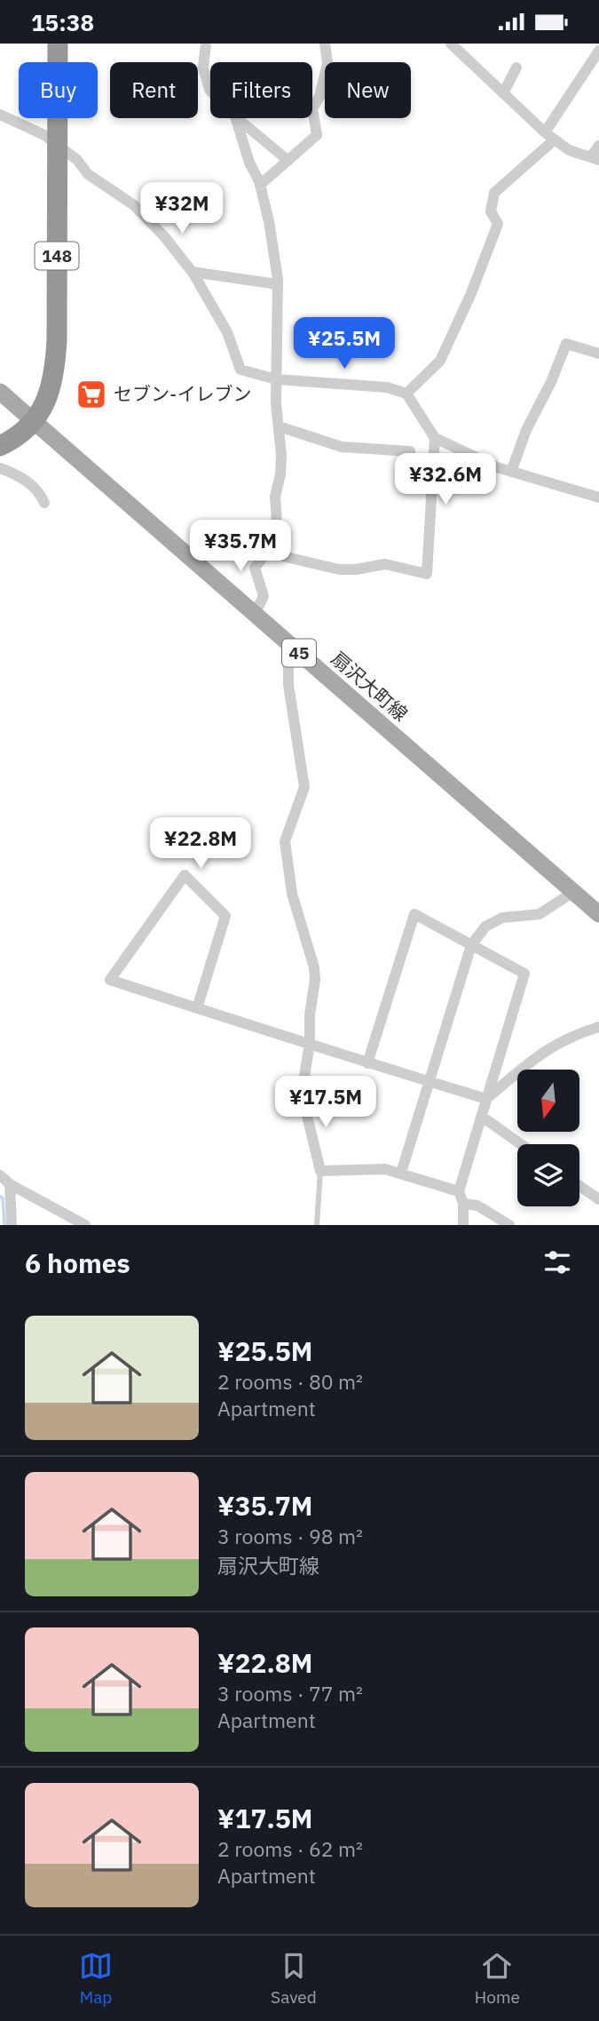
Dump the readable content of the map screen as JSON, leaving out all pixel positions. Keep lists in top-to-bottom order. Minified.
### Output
{"streets":{"highway":["148"],"main road":["45","扇沢大町線"]},"crossings":[["148","扇沢大町線"]],"places":{"supermarket":["セブン-イレブン"]},"north":"bottom","page":{"status":"15:38","chip":["Buy","Rent","Filters","New"],"price":["¥32M","¥25.5M","¥32.6M","¥35.7M","¥22.8M","¥17.5M"],"heading":"6 homes","list":[{"name":"¥25.5M","note":"2 rooms · 80 m² · Apartment"},{"name":"¥35.7M","note":"3 rooms · 98 m² · 扇沢大町線"},{"name":"¥22.8M","note":"3 rooms · 77 m² · Apartment"},{"name":"¥17.5M","note":"2 rooms · 62 m² · Apartment"}],"tabs":["Map","Saved","Home"]}}
